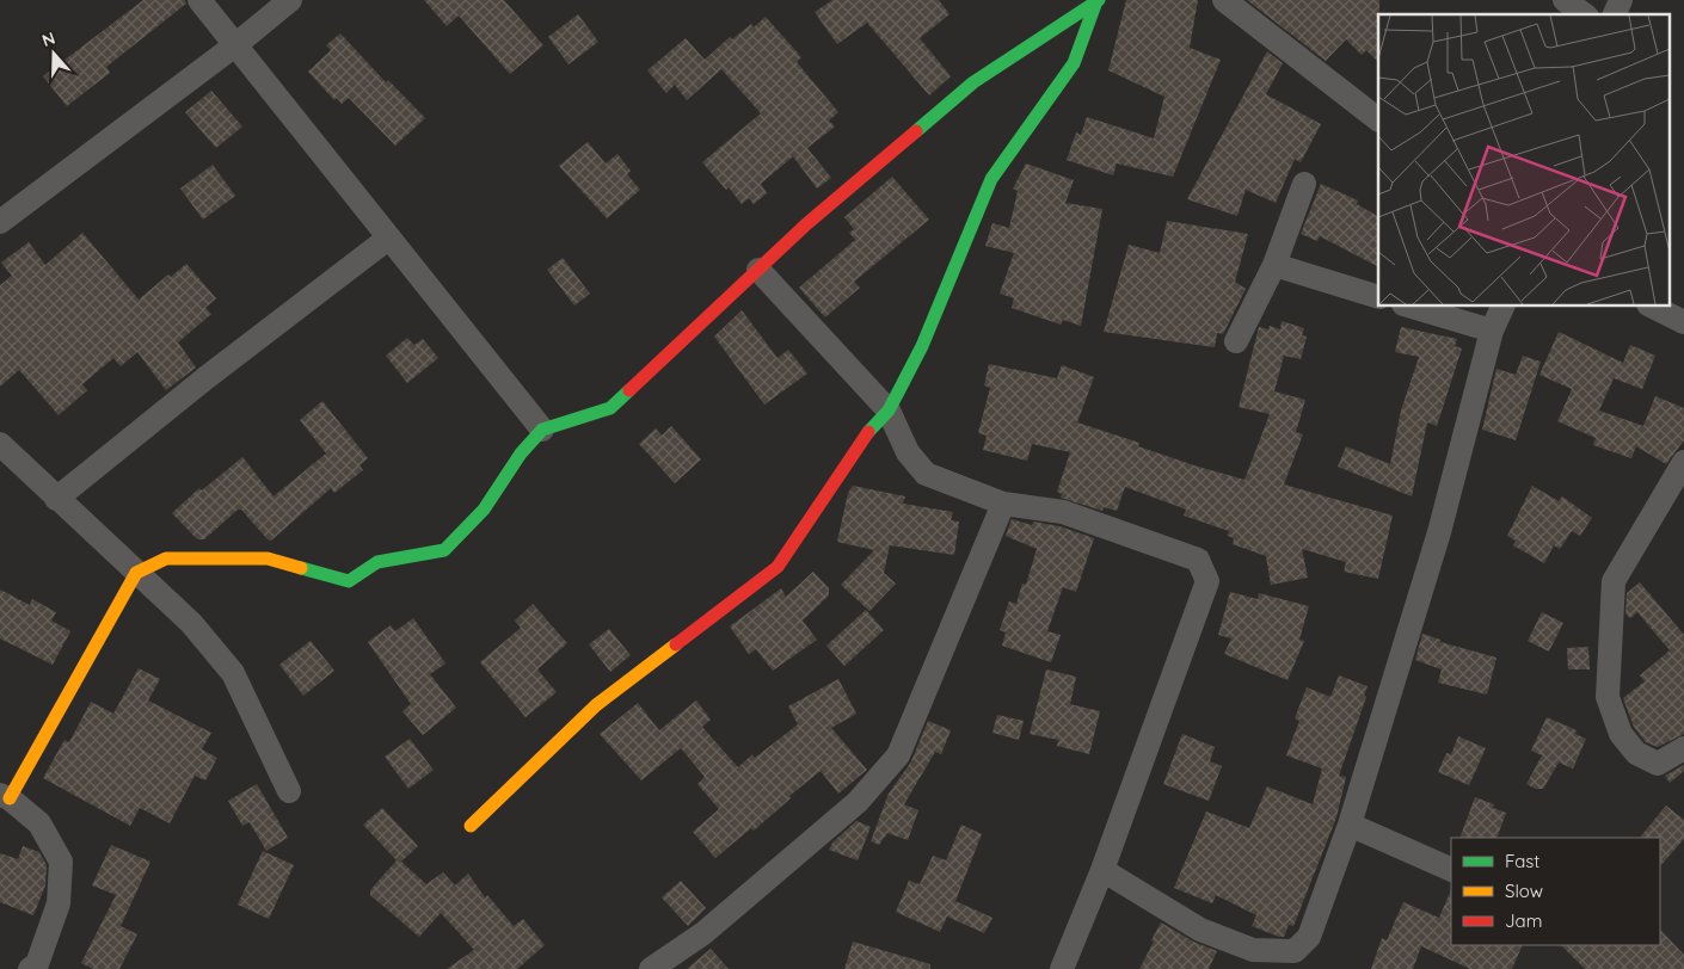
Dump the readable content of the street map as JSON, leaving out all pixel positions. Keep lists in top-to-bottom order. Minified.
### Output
{"legend":["Fast","Slow","Jam"],"north":"top"}
